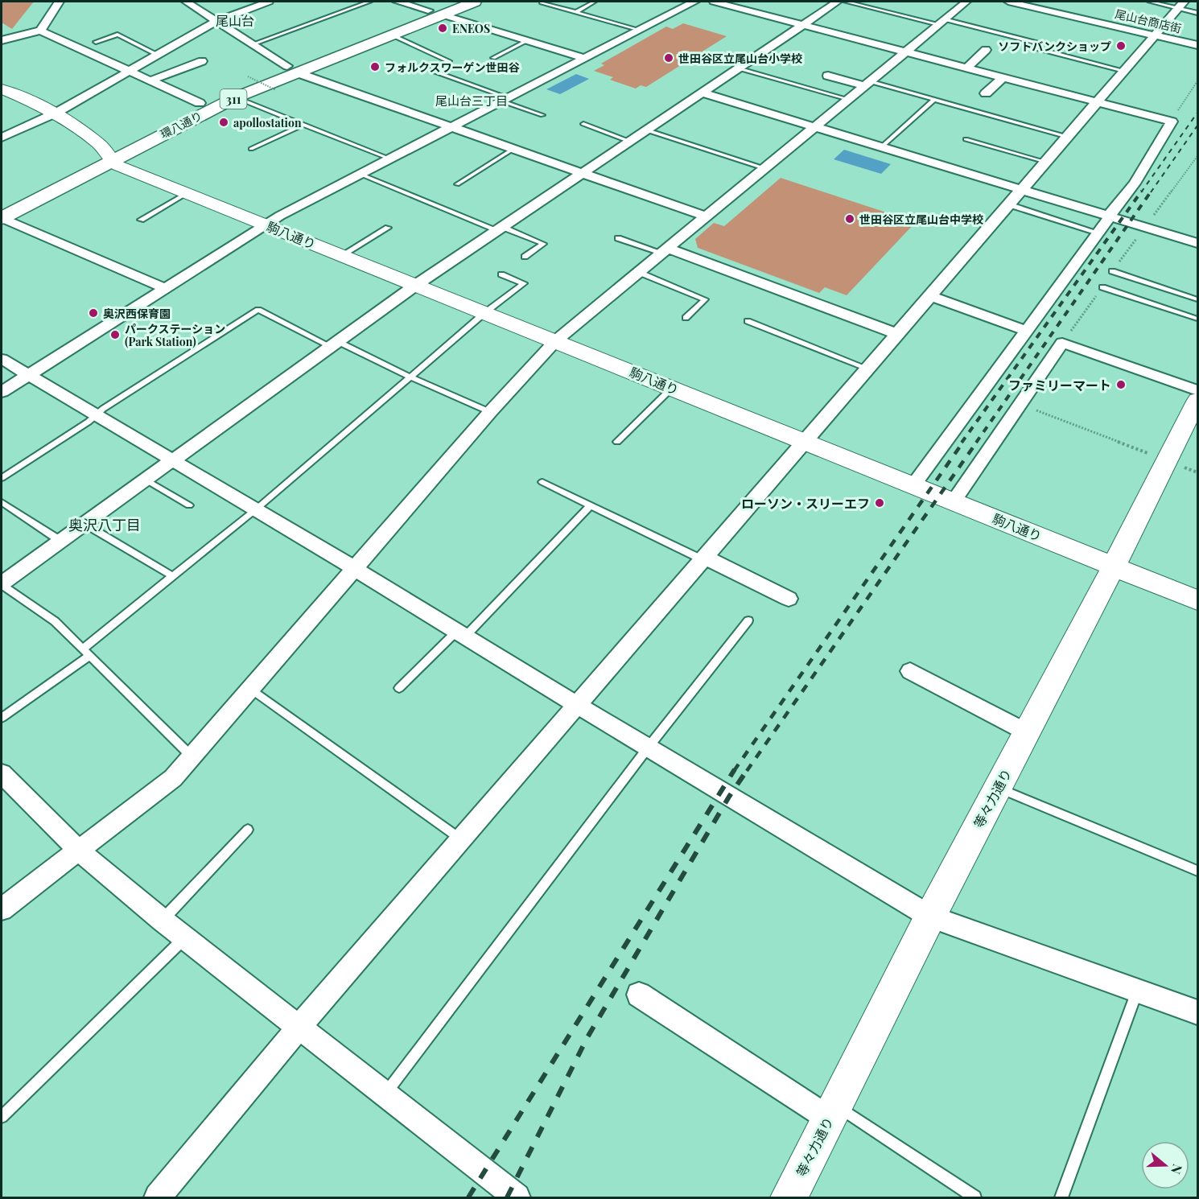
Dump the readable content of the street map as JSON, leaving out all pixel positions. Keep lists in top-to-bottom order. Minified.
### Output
{"streets":{"main road":["311","環八通り"],"street":["尾山台商店街","駒八通り","等々力通り"]},"crossings":[["環八通り","駒八通り"],["駒八通り","等々力通り"]],"districts":["尾山台","尾山台三丁目","奥沢八丁目"],"places":["ENEOS","ソフトバンクショップ","世田谷区立尾山台小学校","フォルクスワーゲン世田谷","apollostation","世田谷区立尾山台中学校","奥沢西保育園","パークステーション (Park Station)","ファミリーマート","ローソン・スリーエフ"],"north":"right"}
